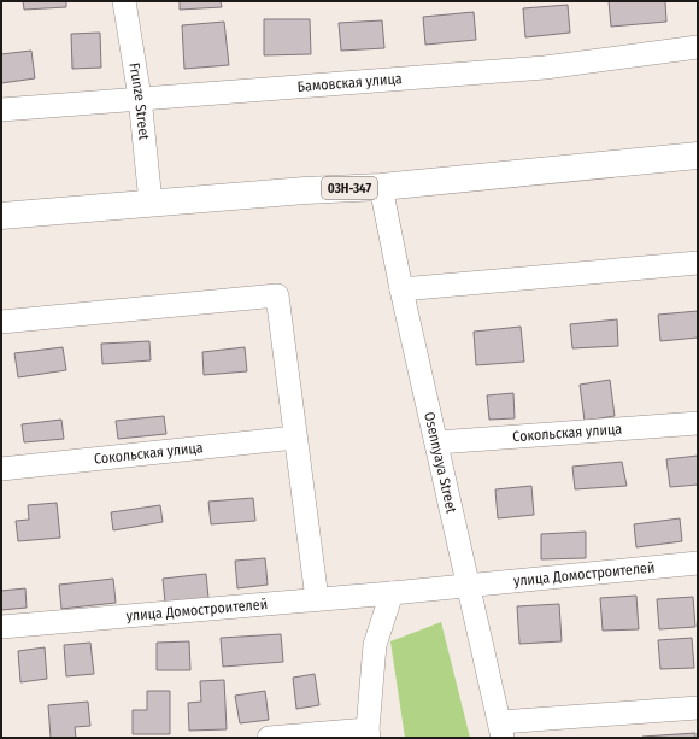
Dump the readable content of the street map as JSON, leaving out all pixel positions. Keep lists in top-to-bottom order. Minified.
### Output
{"streets":{"main road":["03Н-347"],"street":["Бамовская улица","Frunze Street","Сокольская улица","Osennyaya Street","улица Домостроителей"]},"crossings":[["Бамовская улица","Frunze Street"],["Frunze Street","03Н-347"],["03Н-347","Osennyaya Street"],["Сокольская улица","Osennyaya Street"],["Osennyaya Street","улица Домостроителей"]]}
